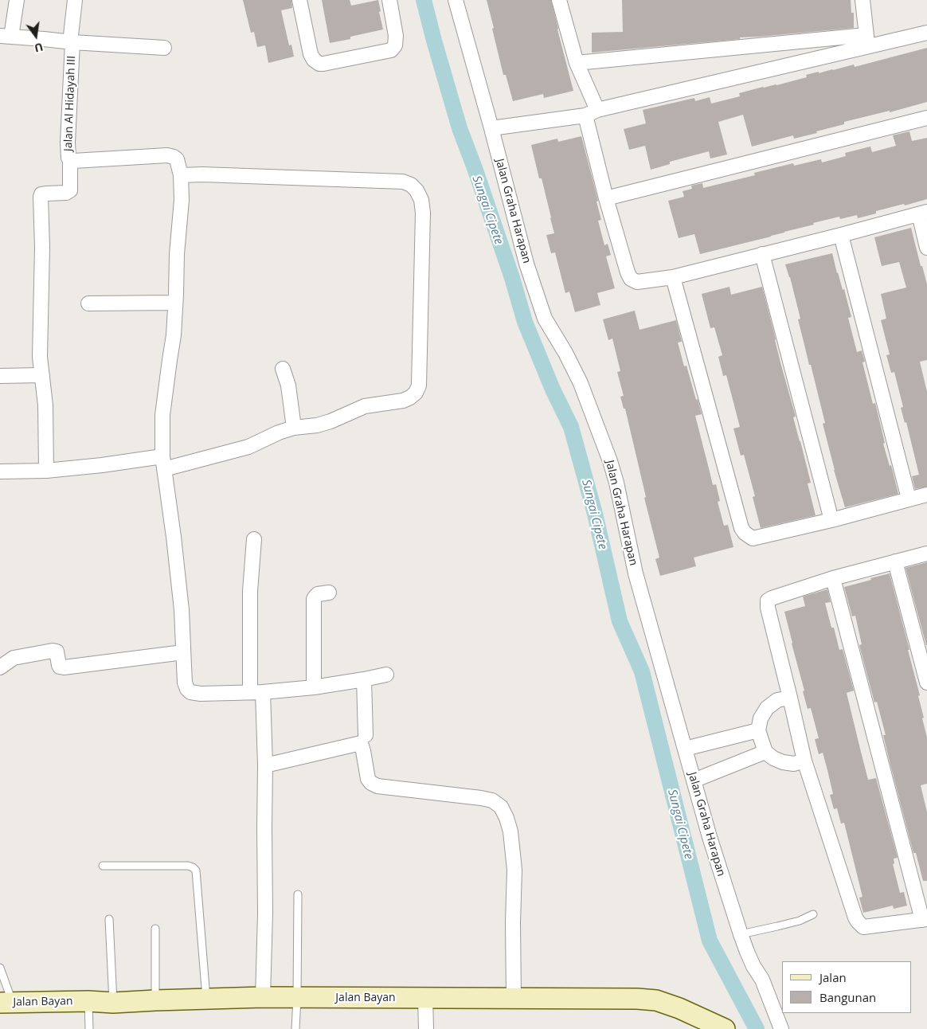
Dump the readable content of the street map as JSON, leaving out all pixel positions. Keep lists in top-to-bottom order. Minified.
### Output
{"streets":{"main road":["Jalan Bayan"],"street":["Jalan Al Hidayah III","Jalan Graha Harapan"]},"water":["Sungai Cipete"],"legend":["Jalan","Bangunan"],"north":"bottom"}
